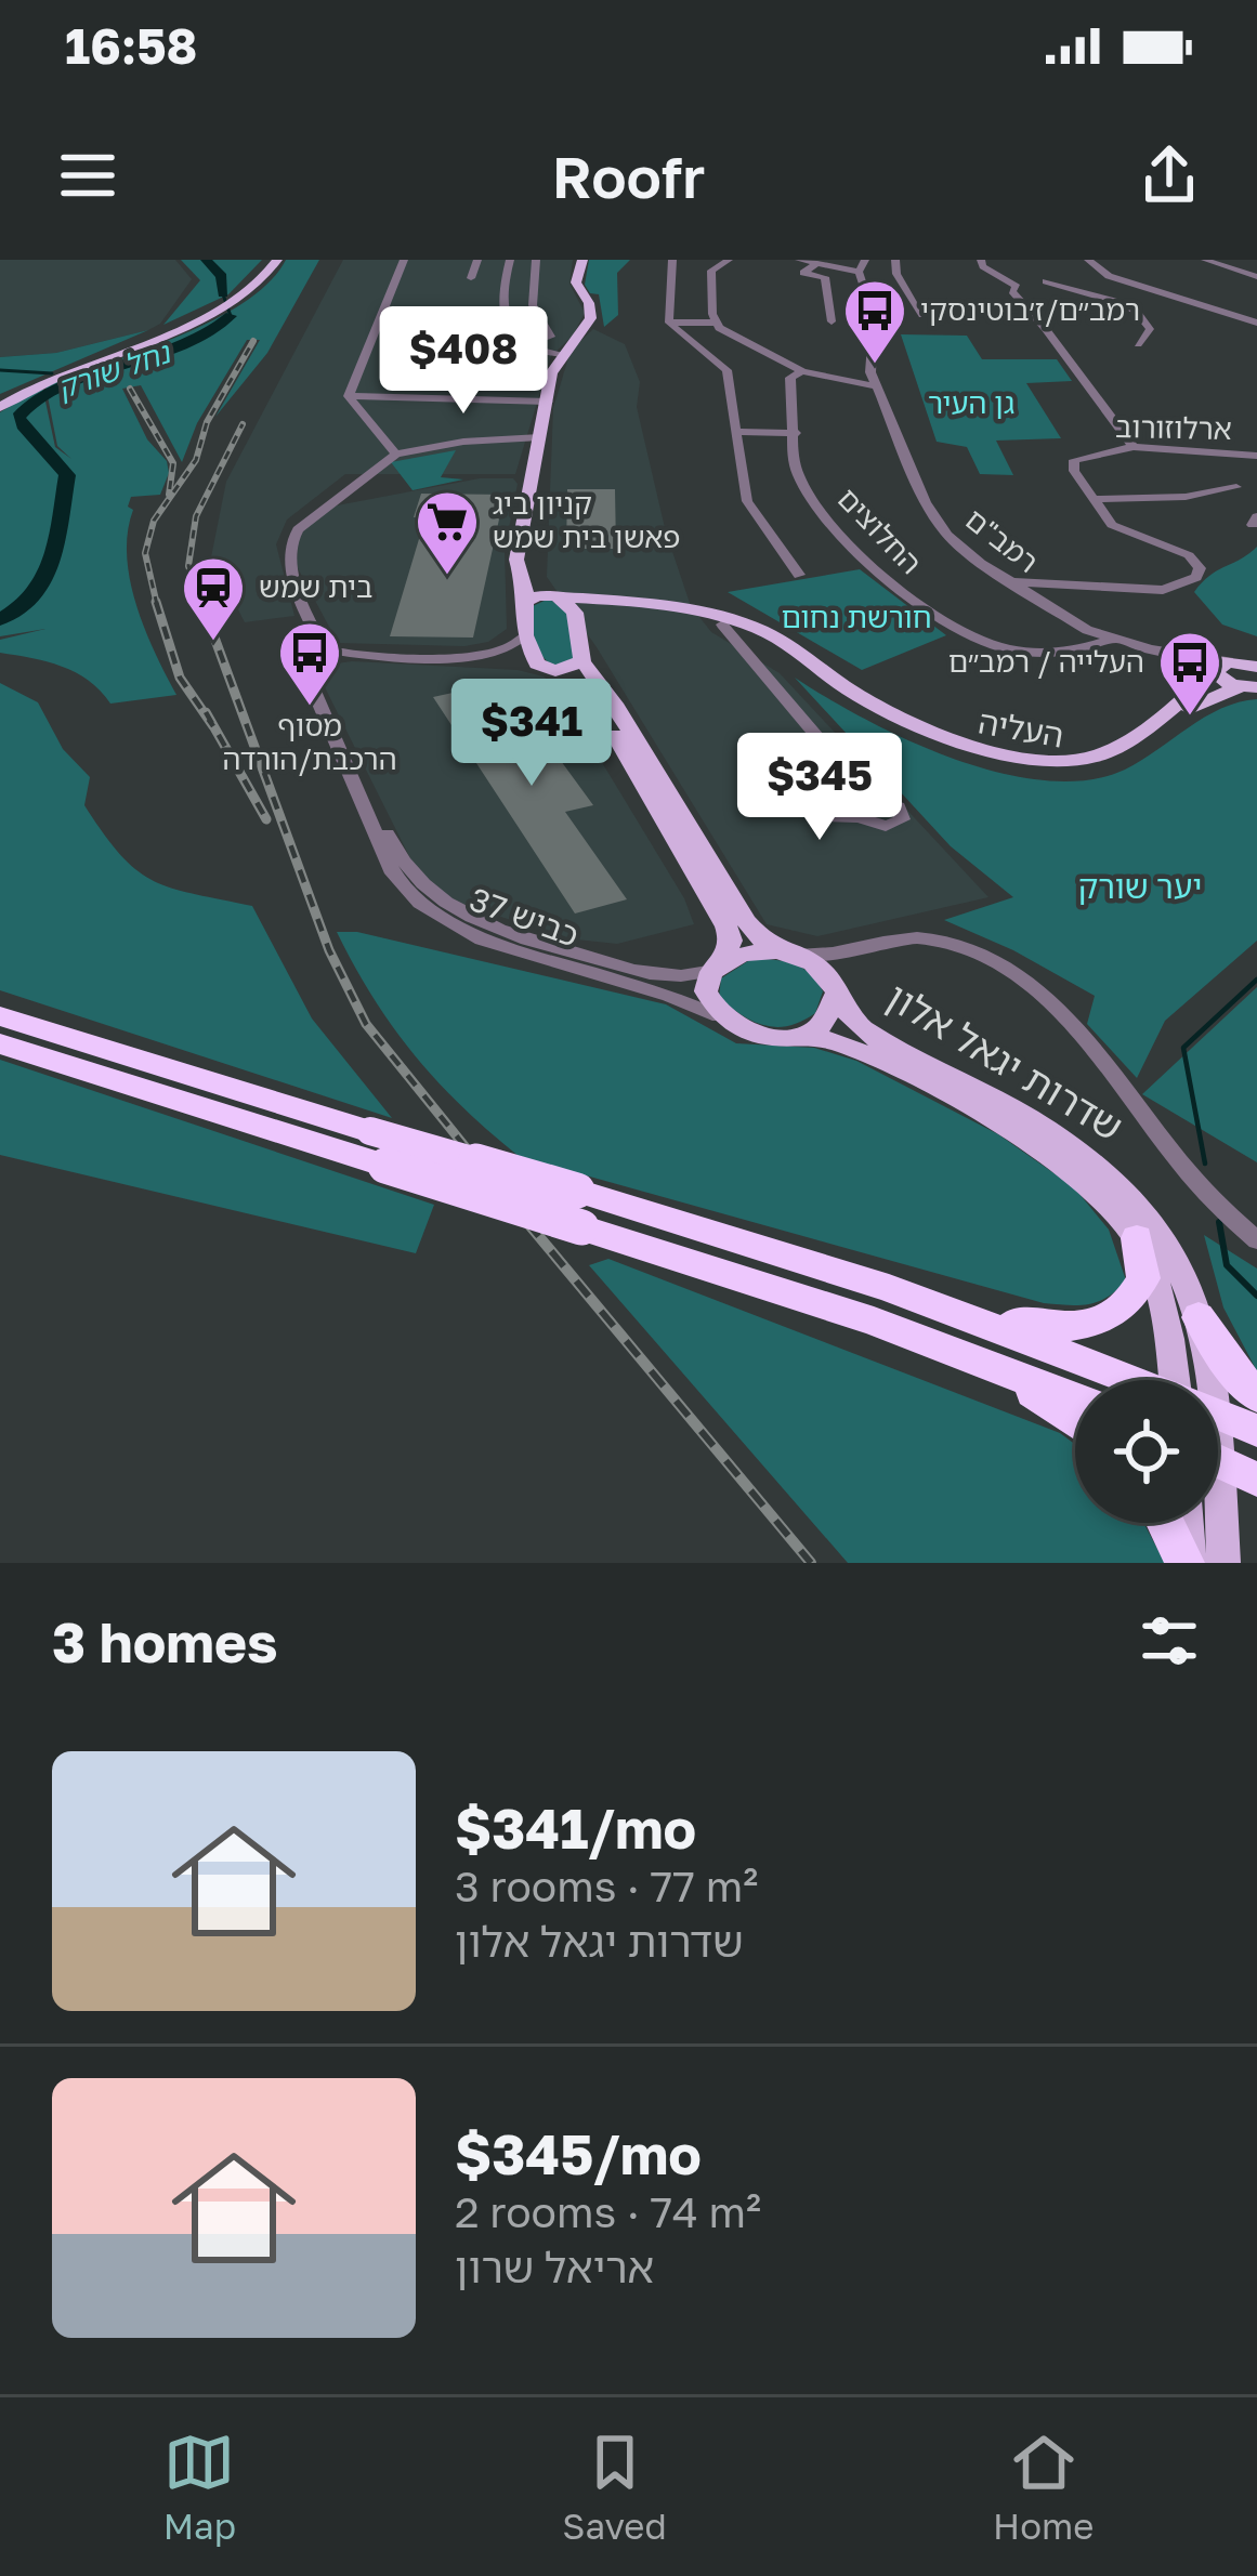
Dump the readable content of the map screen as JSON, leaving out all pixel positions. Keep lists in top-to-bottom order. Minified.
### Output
{"streets":{"main road":["העליה","שדרות יגאל אלון"],"street":["ארלוזורוב","החלוצים","רמב\"ם","כביש 37"]},"crossings":[["החלוצים","רמב\"ם"],["רמב\"ם","העליה"],["כביש 37","שדרות יגאל אלון"]],"water":["נחל שורק"],"parks":["גן העיר","חורשת נחום","יער שורק"],"places":{"bus stop":["רמב״ם/ז׳בוטינסקי","מסוף הרכבת/הורדה","העלייה / רמב״ם"],"supermarket":["קניון ביג פאשן בית שמש"],"station":["בית שמש"]},"page":{"status":"16:58","header":"Roofr","price":["$408","$341","$345"],"heading":"3 homes","list":[{"name":"$341/mo","note":"3 rooms · 77 m² · שדרות יגאל אלון"},{"name":"$345/mo","note":"2 rooms · 74 m² · אריאל שרון"}],"tabs":["Map","Saved","Home"]}}
